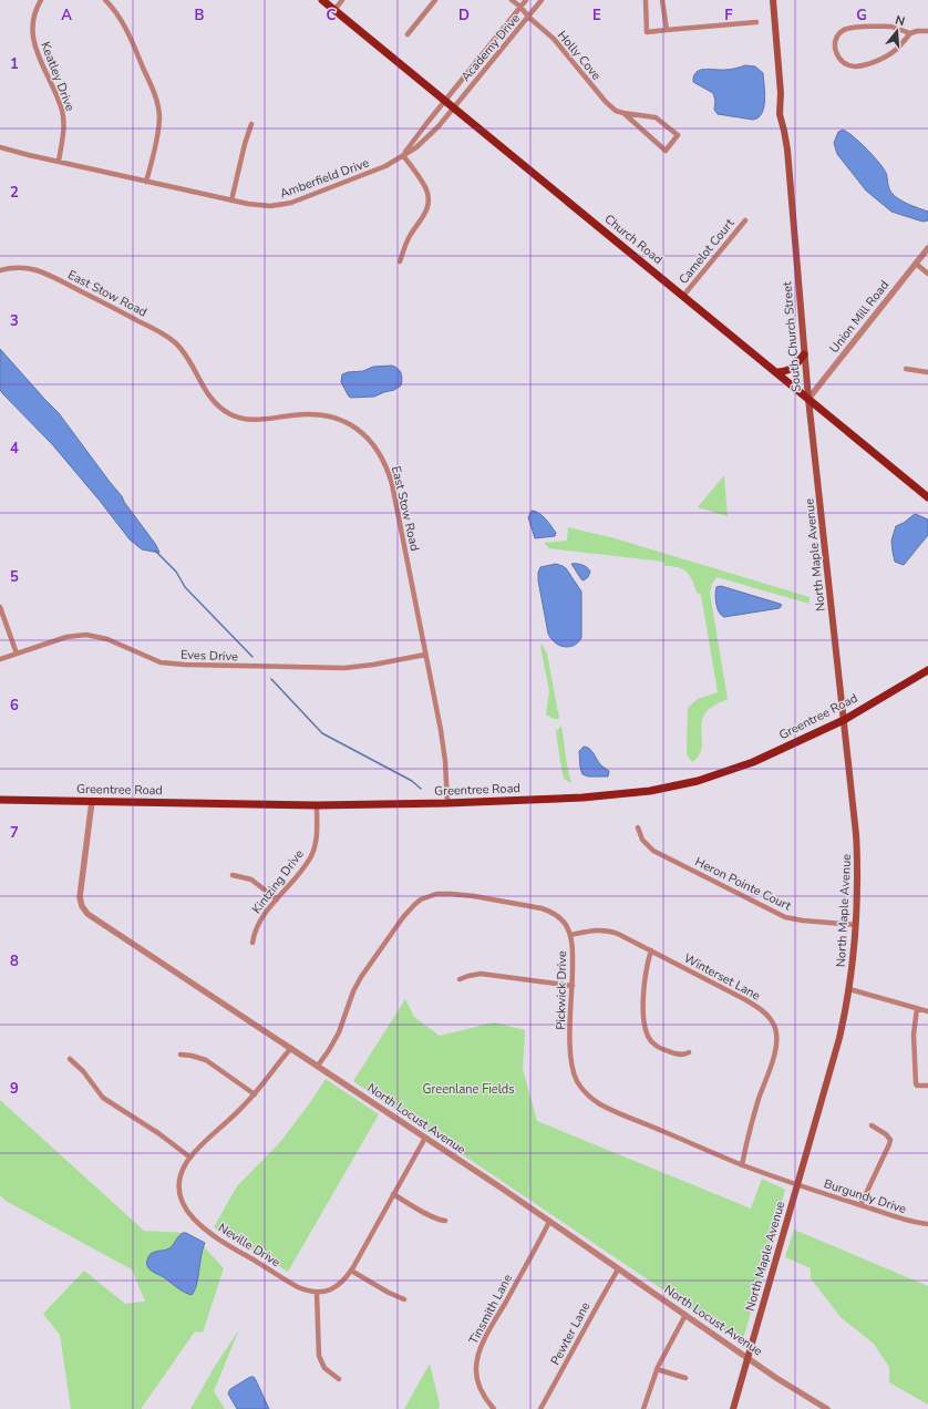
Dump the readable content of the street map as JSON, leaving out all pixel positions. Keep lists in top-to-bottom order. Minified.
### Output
{"streets":{"main road":["Church Road","South Church Street","North Maple Avenue","Greentree Road"],"street":["Academy Drive","Holly Cove","Keatley Drive","Amberfield Drive","Camelot Court","East Stow Road","Union Mill Road","Eves Drive","Kintzing Drive","Heron Pointe Court","Winterset Lane","Pickwick Drive","North Locust Avenue","Burgundy Drive","Neville Drive","Tinsmith Lane","Pewter Lane"]},"crossings":[["Academy Drive","Holly Cove"],["Academy Drive","Amberfield Drive"],["Academy Drive","Church Road"],["Keatley Drive","Amberfield Drive"],["Amberfield Drive","Church Road"],["Church Road","Camelot Court"],["Church Road","Union Mill Road"],["Church Road","South Church Street"],["Church Road","North Maple Avenue"],["East Stow Road","Eves Drive"],["East Stow Road","Greentree Road"],["Union Mill Road","South Church Street"],["Union Mill Road","North Maple Avenue"],["South Church Street","North Maple Avenue"],["North Maple Avenue","Greentree Road"],["North Maple Avenue","Heron Pointe Court"],["North Maple Avenue","Pickwick Drive"],["North Maple Avenue","North Locust Avenue"],["North Maple Avenue","Burgundy Drive"],["Greentree Road","Kintzing Drive"],["Greentree Road","North Locust Avenue"],["Winterset Lane","Pickwick Drive"],["Pickwick Drive","North Locust Avenue"],["Pickwick Drive","Burgundy Drive"],["North Locust Avenue","Neville Drive"],["North Locust Avenue","Tinsmith Lane"],["North Locust Avenue","Pewter Lane"]],"parks":["Greenlane Fields"],"north":"top","grid":{"columns":["A","B","C","D","E","F","G"],"rows":["1","2","3","4","5","6","7","8","9"]}}
